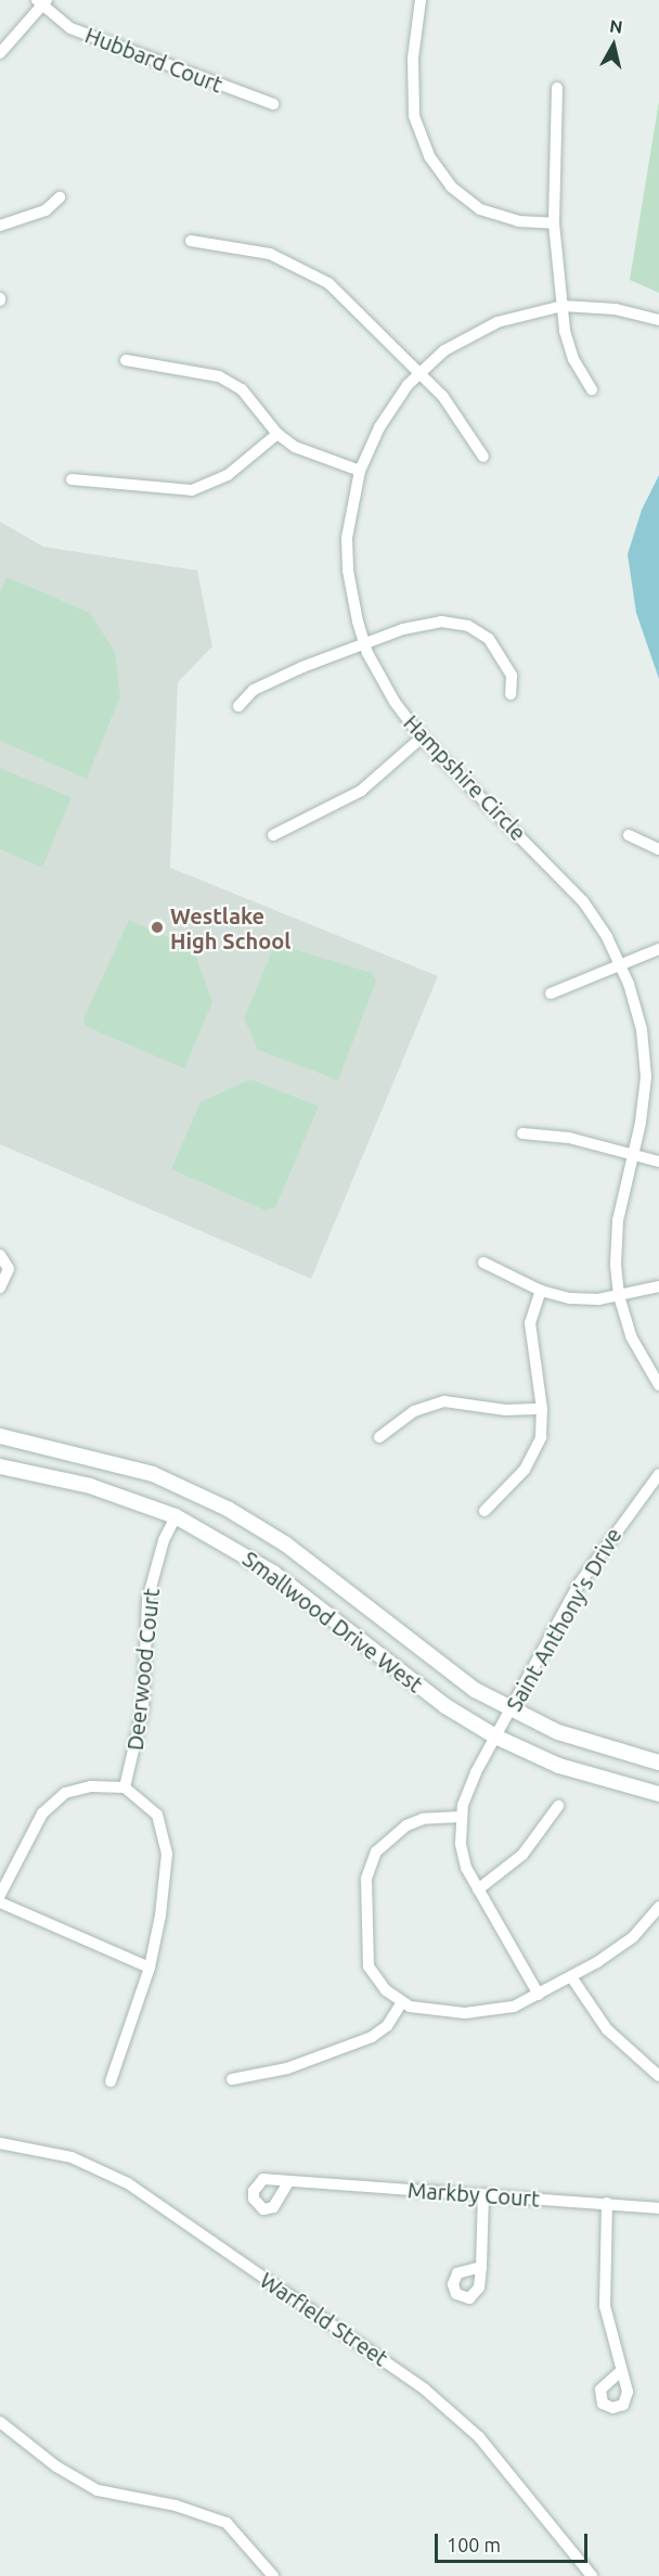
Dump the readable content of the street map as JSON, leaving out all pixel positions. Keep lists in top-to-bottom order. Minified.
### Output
{"streets":{"street":["Hubbard Court","Hampshire Circle","Saint Anthony's Drive","Smallwood Drive West","Deerwood Court","Markby Court","Warfield Street"]},"crossings":[["Saint Anthony's Drive","Smallwood Drive West"],["Smallwood Drive West","Deerwood Court"]],"places":["Westlake High School"],"scale_bar":"100 m","north":"top"}
